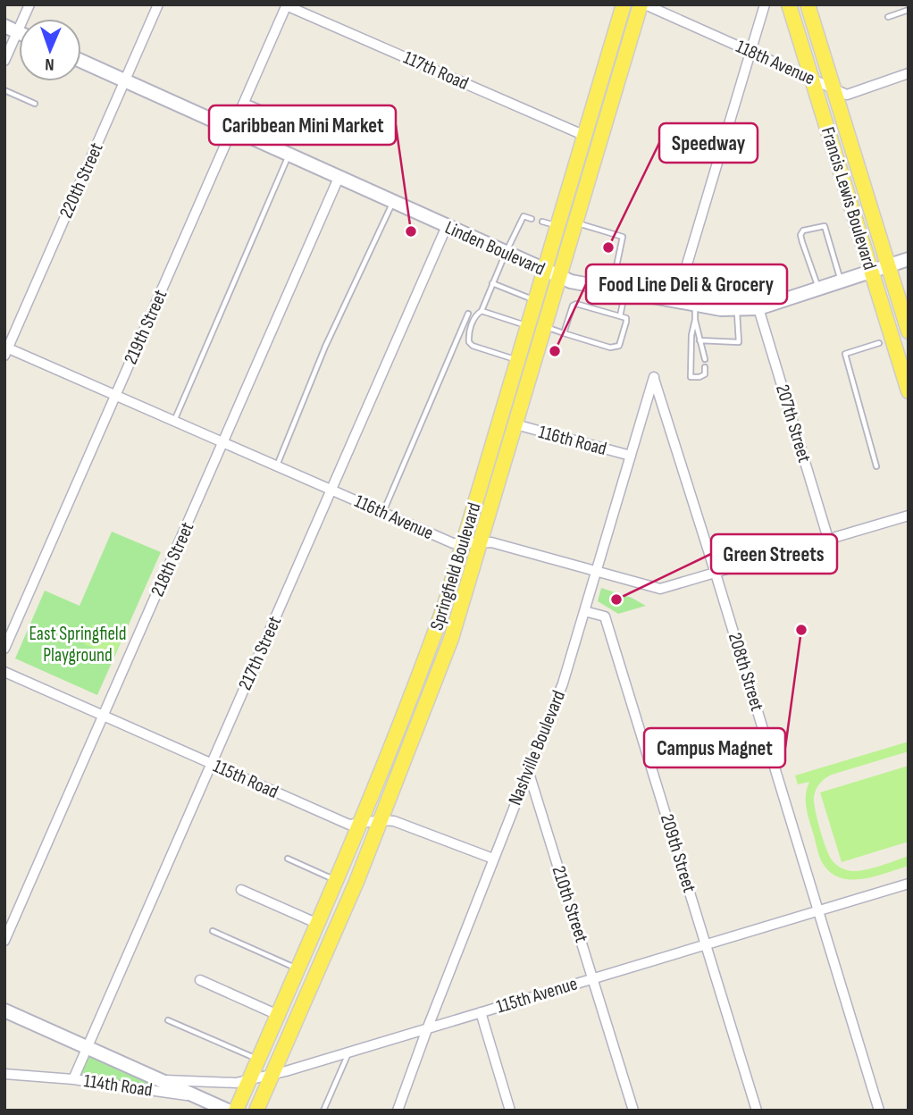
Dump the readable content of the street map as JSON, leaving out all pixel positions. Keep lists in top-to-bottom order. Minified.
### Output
{"streets":{"main road":["Francis Lewis Boulevard","Linden Boulevard","Springfield Boulevard","115th Avenue","114th Road"],"street":["118th Avenue","117th Road","220th Street","219th Street","207th Street","116th Road","116th Avenue","218th Street","217th Street","208th Street","Nashville Boulevard","115th Road","209th Street","210th Street"]},"crossings":[["118th Avenue","Francis Lewis Boulevard"],["118th Avenue","Springfield Boulevard"],["117th Road","219th Street"],["117th Road","Springfield Boulevard"],["220th Street","Linden Boulevard"],["220th Street","116th Avenue"],["Francis Lewis Boulevard","Linden Boulevard"],["Linden Boulevard","219th Street"],["Linden Boulevard","207th Street"],["Linden Boulevard","218th Street"],["Linden Boulevard","Springfield Boulevard"],["Linden Boulevard","217th Street"],["219th Street","116th Avenue"],["207th Street","116th Avenue"],["116th Road","Springfield Boulevard"],["116th Road","Nashville Boulevard"],["116th Avenue","218th Street"],["116th Avenue","Springfield Boulevard"],["116th Avenue","217th Street"],["116th Avenue","208th Street"],["116th Avenue","Nashville Boulevard"],["218th Street","115th Road"],["Springfield Boulevard","115th Road"],["Springfield Boulevard","115th Avenue"],["217th Street","115th Road"],["217th Street","115th Avenue"],["217th Street","114th Road"],["208th Street","Nashville Boulevard"],["208th Street","115th Avenue"],["Nashville Boulevard","115th Road"],["Nashville Boulevard","209th Street"],["Nashville Boulevard","210th Street"],["Nashville Boulevard","115th Avenue"],["209th Street","115th Avenue"],["210th Street","115th Avenue"],["115th Avenue","114th Road"]],"parks":["East Springfield Playground"],"places":["Caribbean Mini Market","Speedway","Food Line Deli & Grocery","Green Streets","Campus Magnet"],"north":"bottom"}
